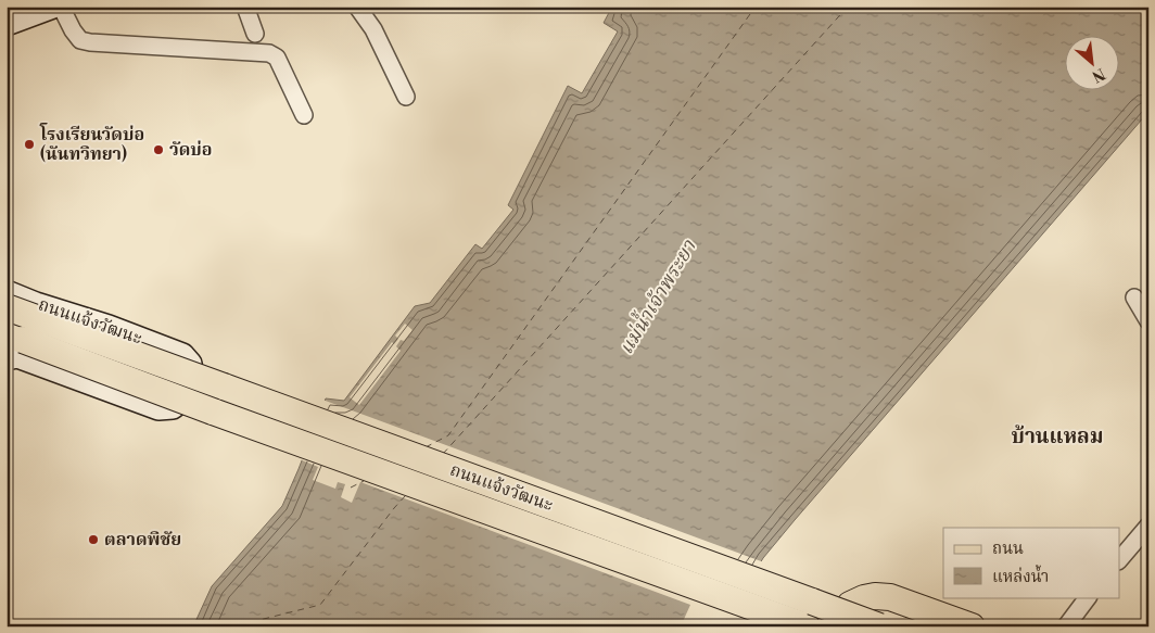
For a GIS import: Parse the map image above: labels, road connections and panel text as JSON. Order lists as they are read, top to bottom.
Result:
{
  "streets": {
    "main road": ["ถนนแจ้งวัฒนะ"]
  },
  "districts": ["บ้านแหลม"],
  "water": ["แม่น้ำเจ้าพระยา"],
  "places": ["โรงเรียนวัดบ่อ (นันทวิทยา)", "วัดบ่อ", "ตลาดพิชัย"],
  "legend": ["ถนน", "แหล่งน้ำ"],
  "north": "bottom right"
}
